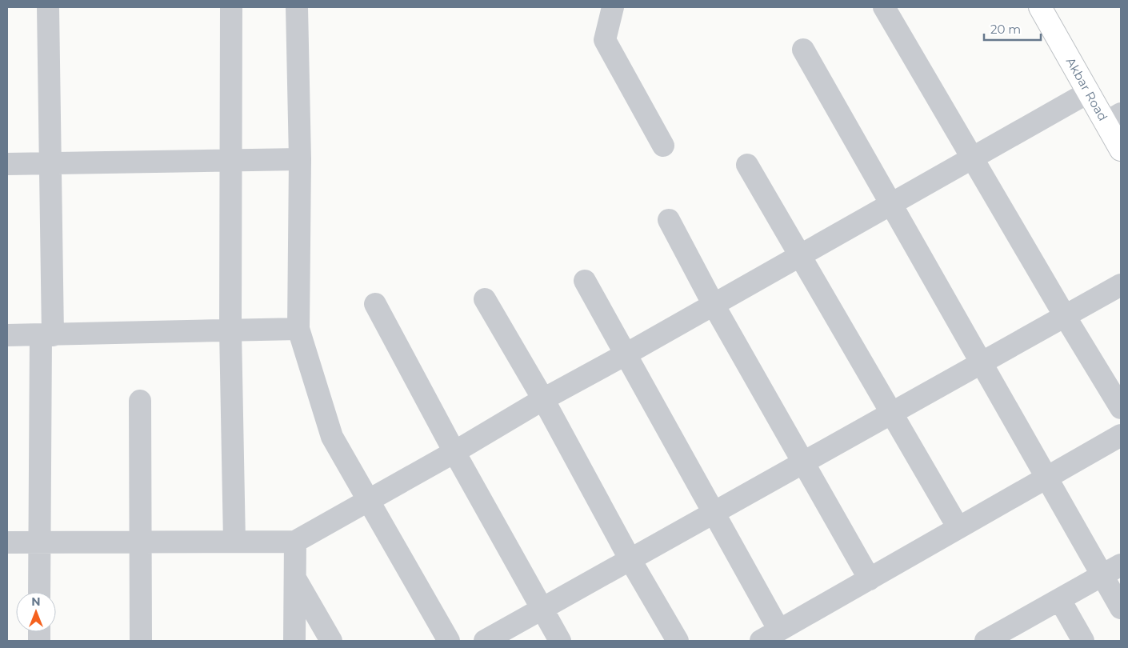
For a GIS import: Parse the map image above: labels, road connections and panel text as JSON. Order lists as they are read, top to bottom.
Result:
{
  "streets": {
    "main road": ["Akbar Road"]
  },
  "scale_bar": "20 m",
  "north": "top"
}
